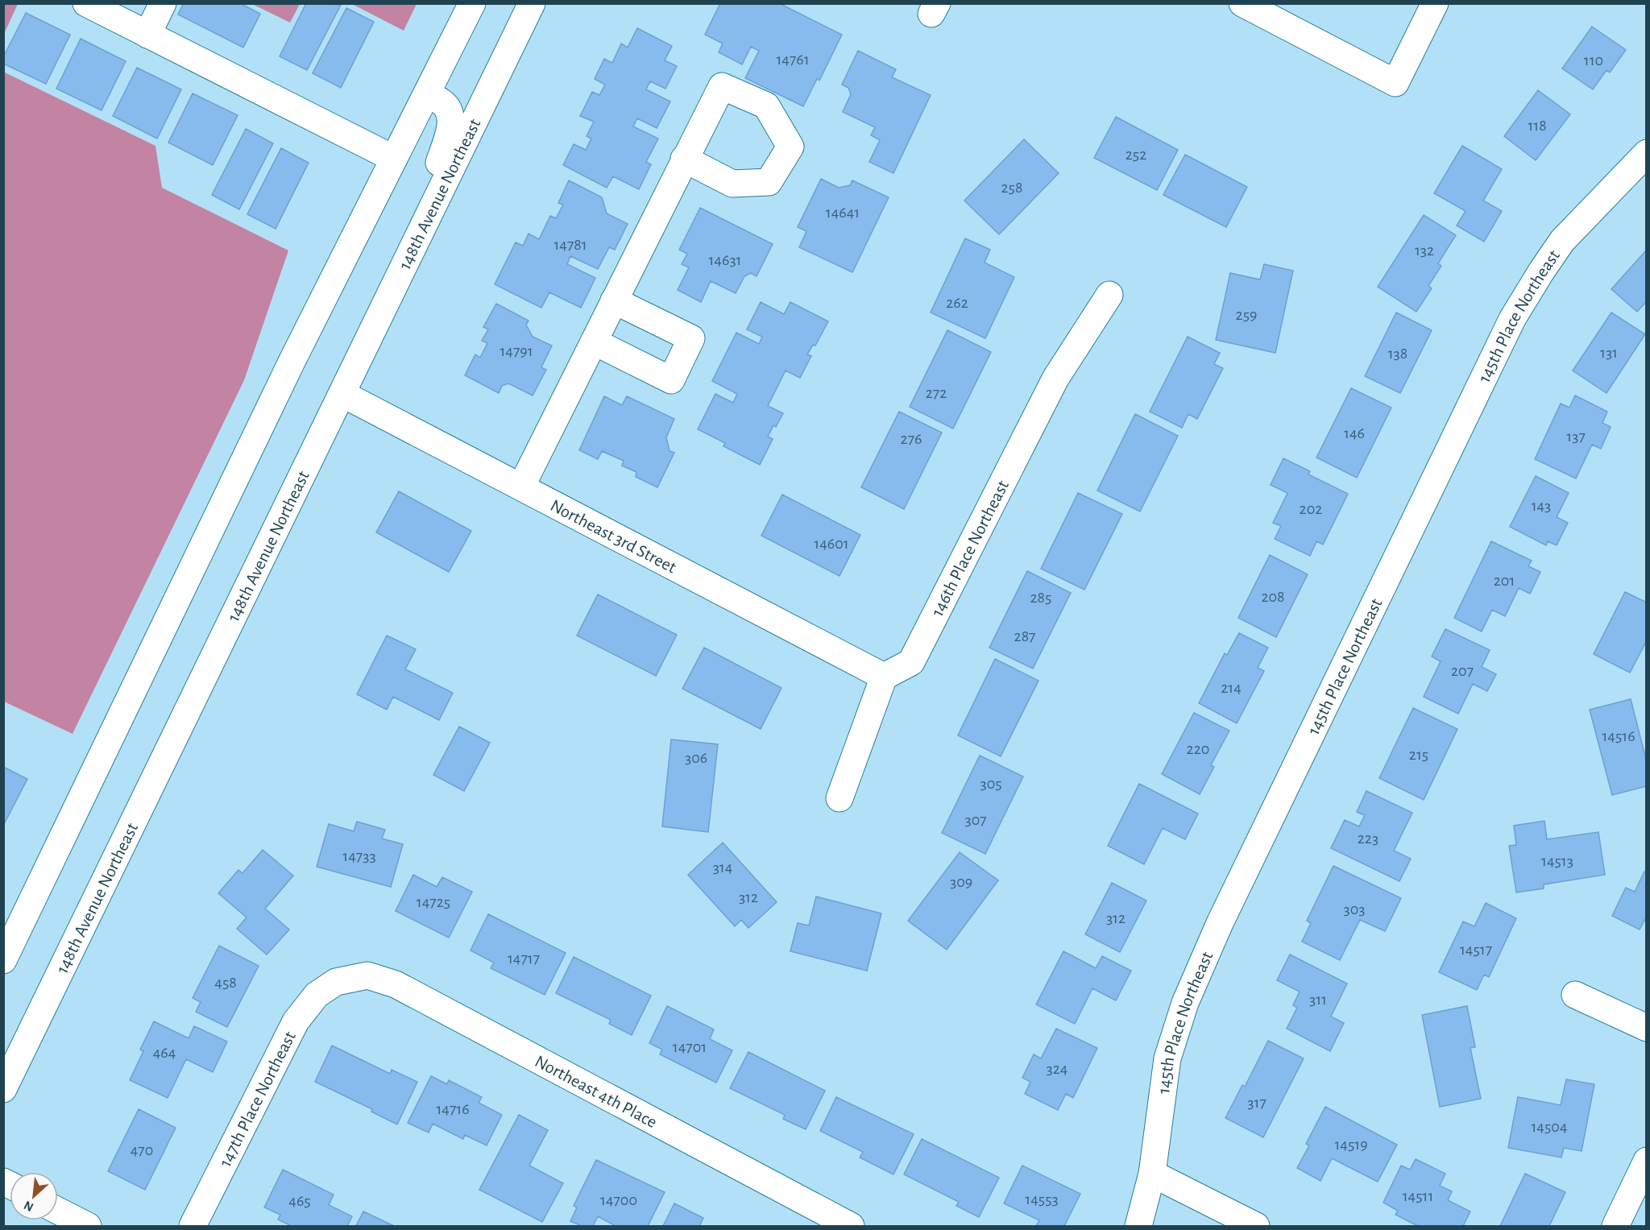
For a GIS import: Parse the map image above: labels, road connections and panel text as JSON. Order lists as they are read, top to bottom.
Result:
{
  "streets": {
    "street": [
      "148th Avenue Northeast",
      "145th Place Northeast",
      "Northeast 3rd Street",
      "146th Place Northeast",
      "Northeast 4th Place",
      "147th Place Northeast"
    ]
  },
  "crossings": [
    ["148th Avenue Northeast", "Northeast 3rd Street"],
    ["Northeast 3rd Street", "146th Place Northeast"],
    ["Northeast 4th Place", "147th Place Northeast"]
  ],
  "house_numbers": [
    "14761",
    "110",
    "118",
    "252",
    "258",
    "14641",
    "14781",
    "132",
    "14631",
    "262",
    "259",
    "14791",
    "131",
    "138",
    "272",
    "146",
    "137",
    "276",
    "143",
    "202",
    "14601",
    "201",
    "208",
    "285",
    "287",
    "207",
    "214",
    "14516",
    "220",
    "215",
    "306",
    "305",
    "307",
    "223",
    "14733",
    "14513",
    "314",
    "309",
    "312",
    "14725",
    "303",
    "312",
    "14517",
    "14717",
    "458",
    "311",
    "14701",
    "464",
    "324",
    "317",
    "14716",
    "14504",
    "14519",
    "470",
    "14511",
    "14553",
    "14700",
    "465"
  ],
  "north": "bottom left"
}
